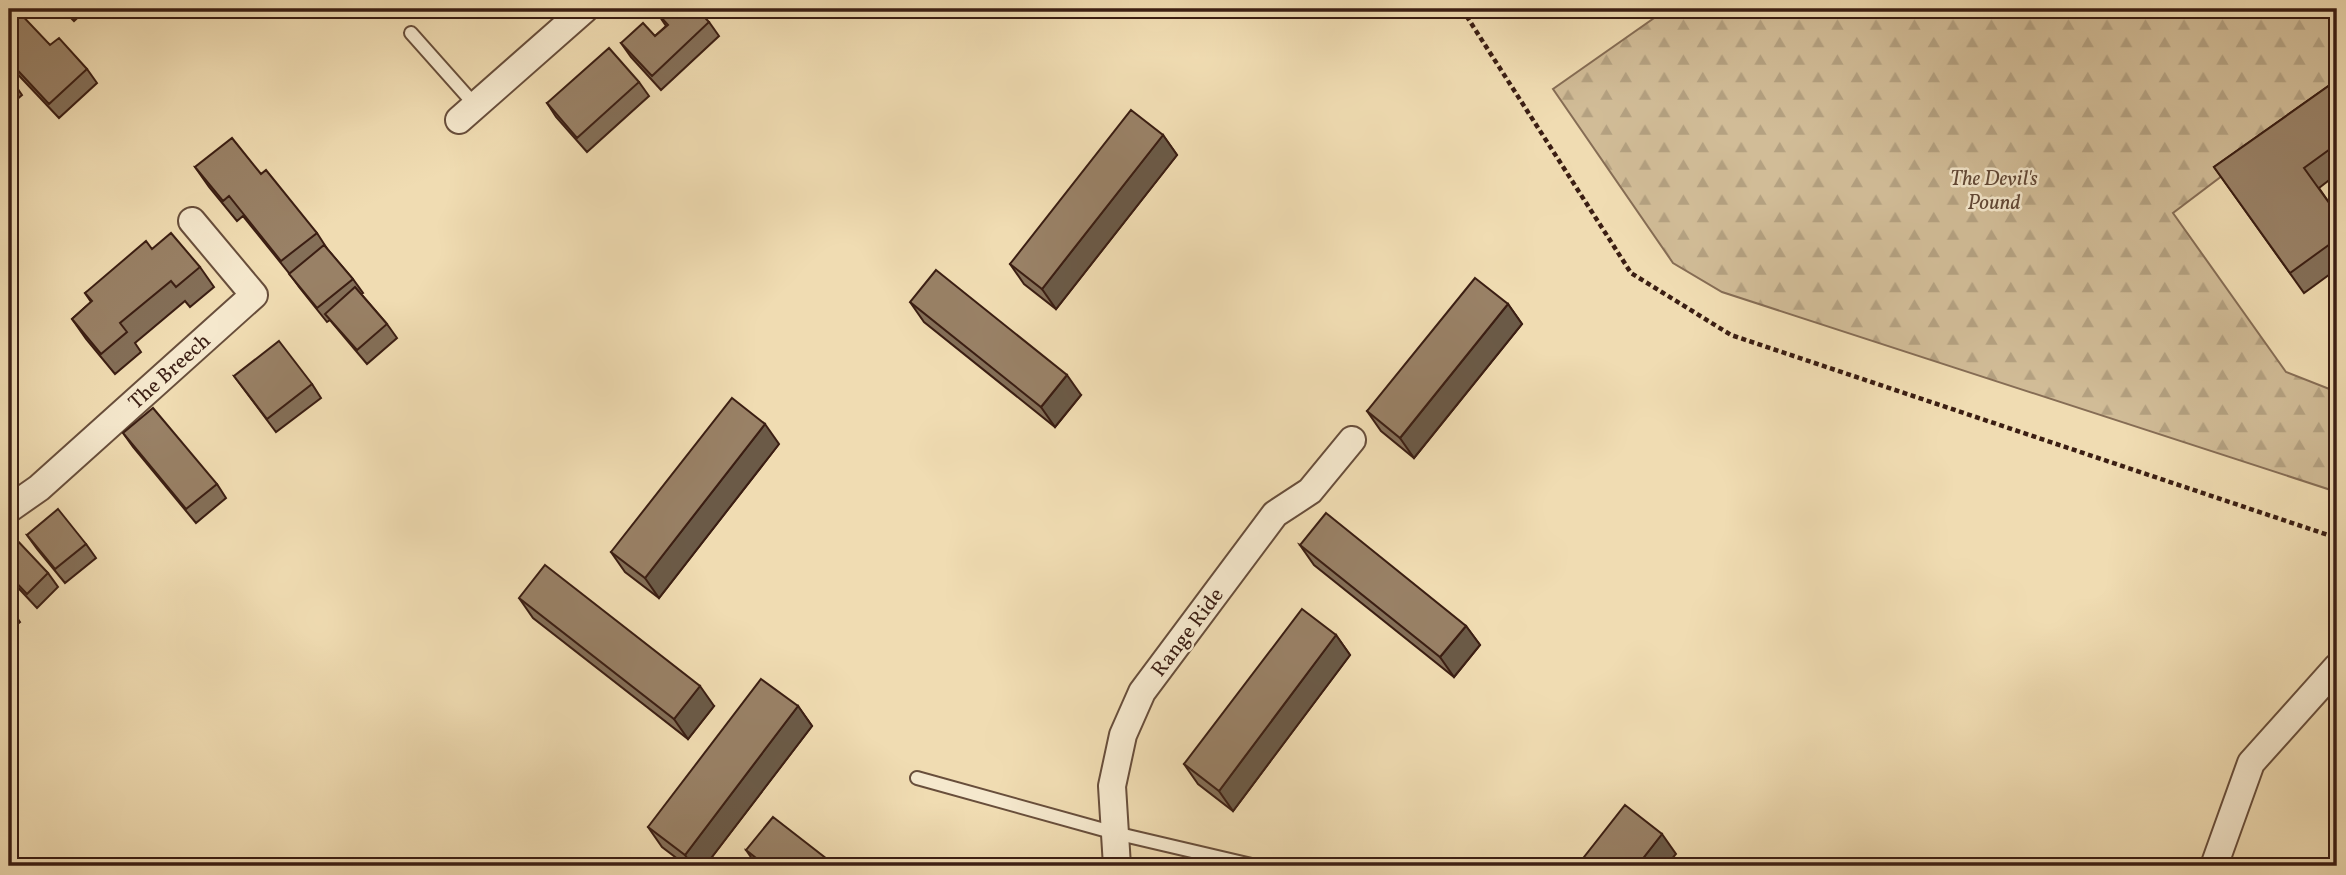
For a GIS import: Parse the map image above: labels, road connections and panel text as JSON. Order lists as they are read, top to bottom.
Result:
{
  "streets": {
    "street": ["The Breech", "Range Ride"]
  },
  "parks": ["The Devil's Pound"]
}
